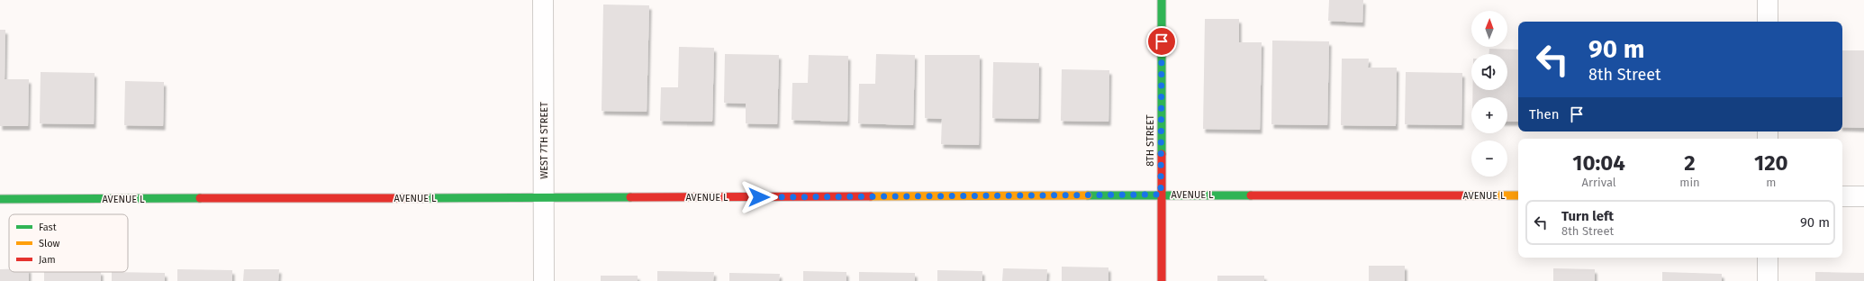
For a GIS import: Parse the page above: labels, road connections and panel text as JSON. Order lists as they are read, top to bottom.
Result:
{
  "streets": {
    "street": ["WEST 7TH STREET", "8TH STREET", "AVENUE L"]
  },
  "crossings": [
    ["WEST 7TH STREET", "AVENUE L"],
    ["8TH STREET", "AVENUE L"]
  ],
  "legend": ["Fast", "Slow", "Jam"],
  "north": "top",
  "page": {
    "map_buttons": ["+", "−"],
    "turn": ["90 m", "8th Street"],
    "then": "Then",
    "eta": [
      "10:04",
      "Arrival",
      "2",
      "min",
      "120",
      "m"
    ],
    "list": [
      {
        "name": "Turn left",
        "note": "8th Street",
        "value": "90 m"
      }
    ]
  }
}
